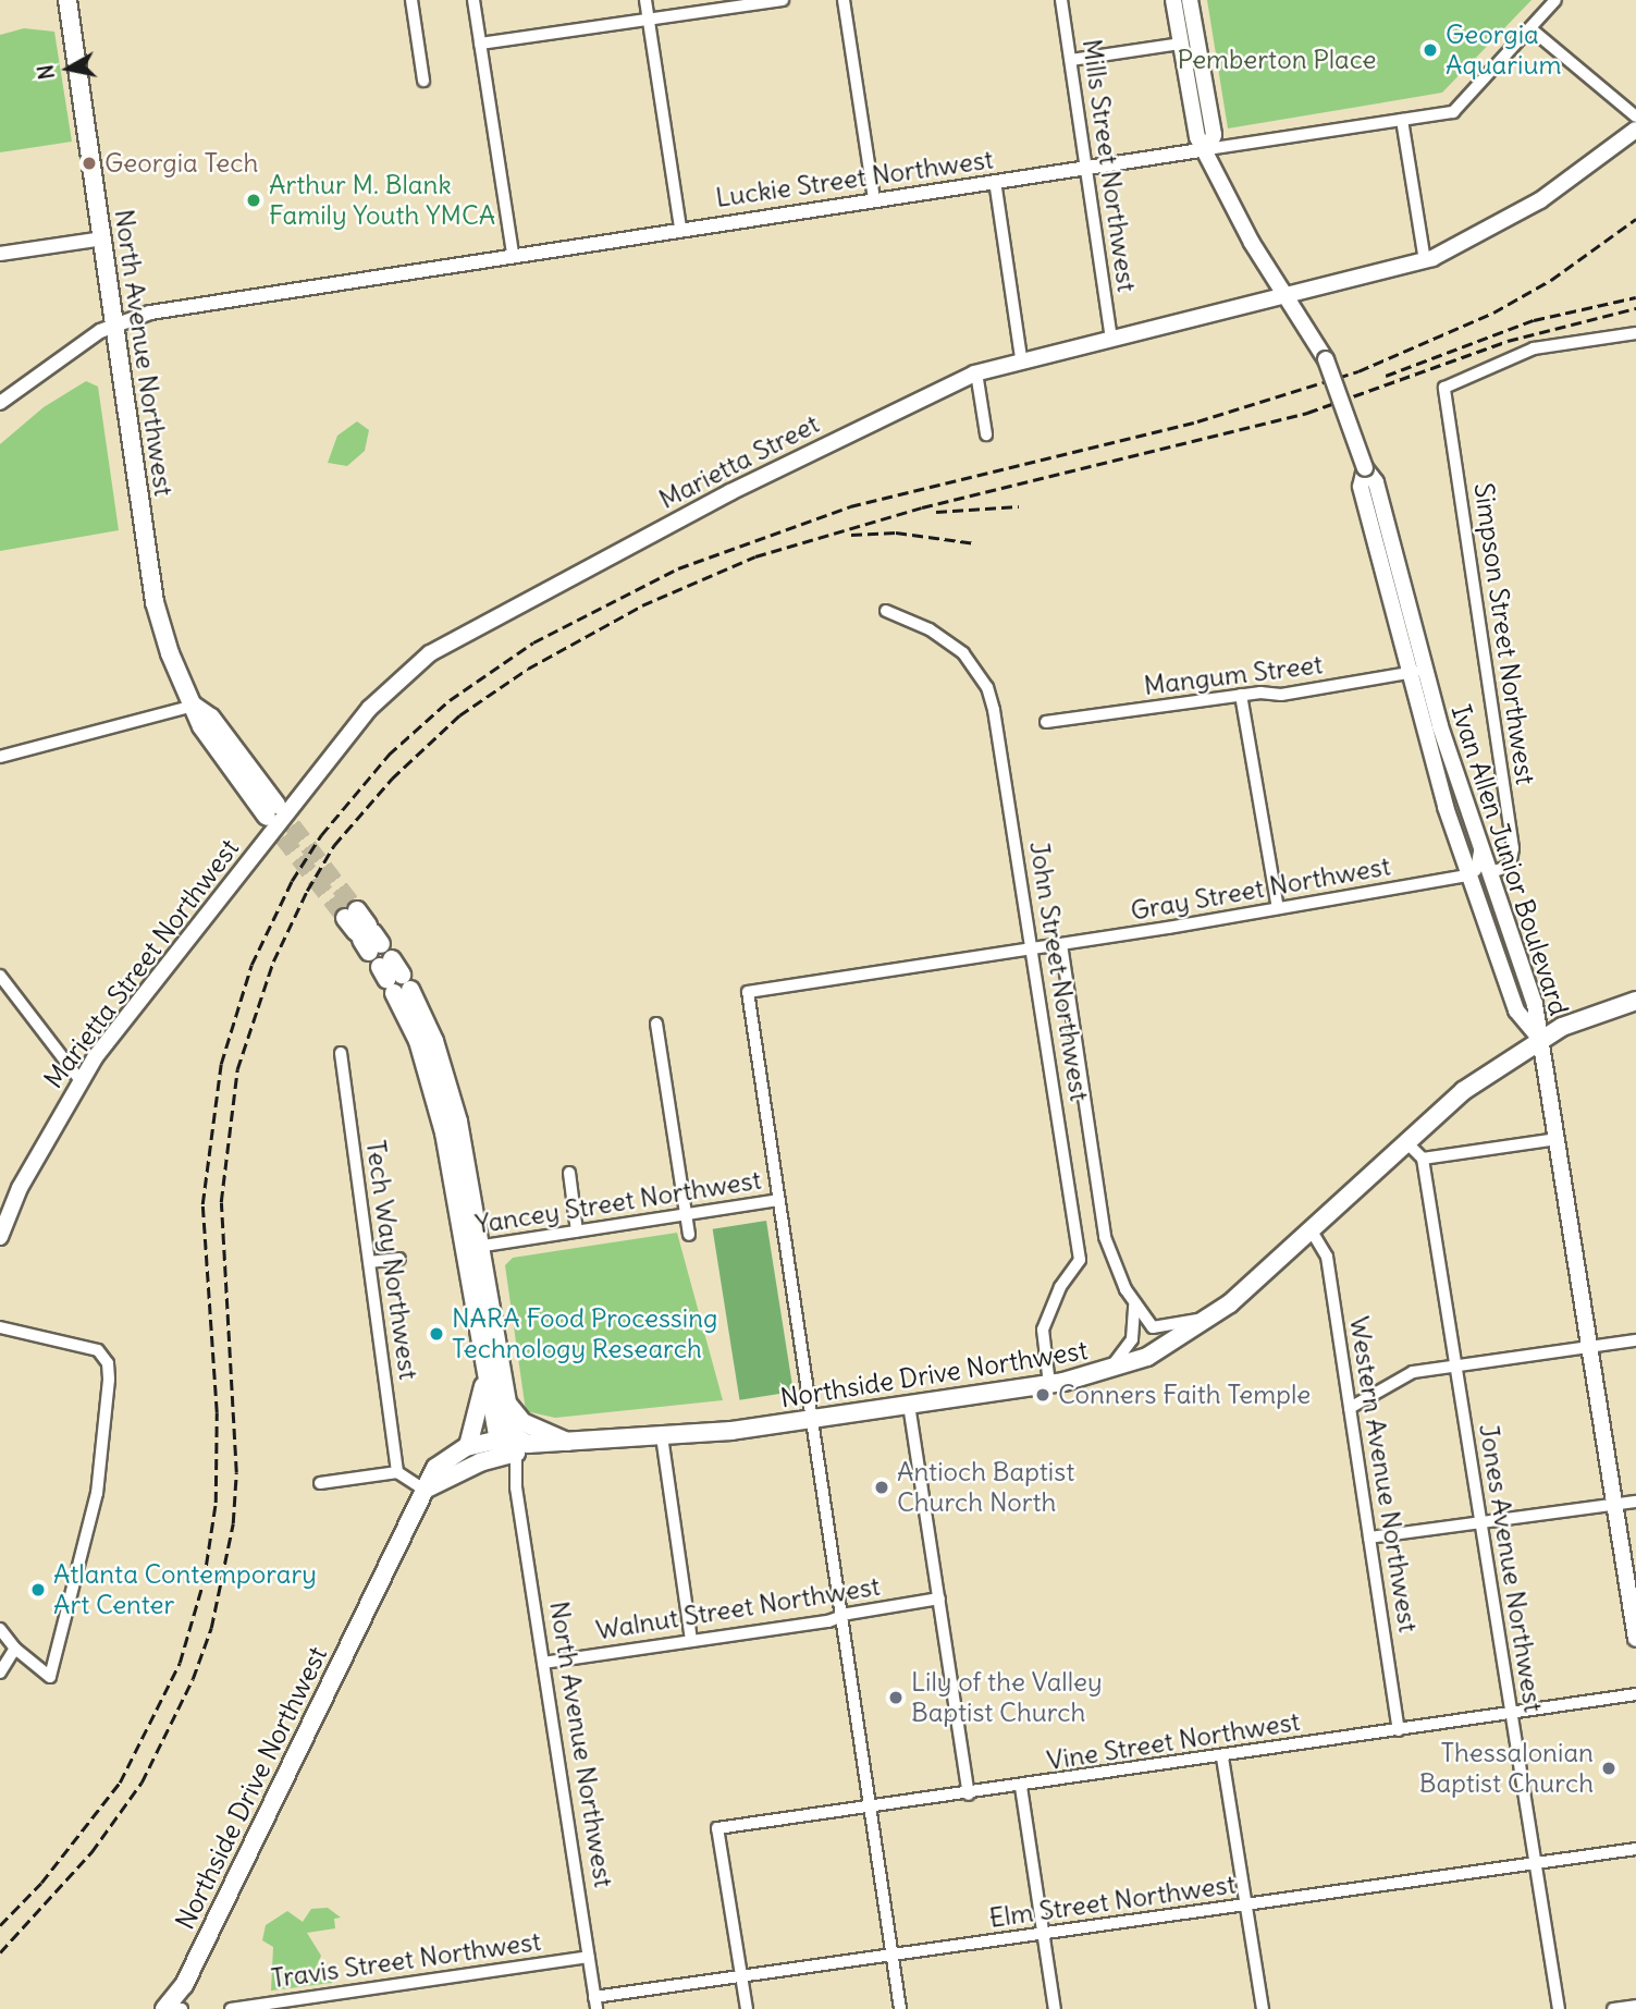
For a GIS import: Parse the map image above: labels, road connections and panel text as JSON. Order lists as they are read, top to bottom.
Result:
{
  "streets": {
    "main road": [
      "North Avenue Northwest",
      "Marietta Street",
      "Ivan Allen Junior Boulevard",
      "Marietta Street Northwest",
      "Northside Drive Northwest"
    ],
    "street": [
      "Mills Street Northwest",
      "Luckie Street Northwest",
      "Simpson Street Northwest",
      "Mangum Street",
      "Gray Street Northwest",
      "John Street Northwest",
      "Yancey Street Northwest",
      "Tech Way Northwest",
      "Western Avenue Northwest",
      "Jones Avenue Northwest",
      "Walnut Street Northwest",
      "Vine Street Northwest",
      "Elm Street Northwest",
      "Travis Street Northwest"
    ]
  },
  "crossings": [
    ["Mills Street Northwest", "Luckie Street Northwest"],
    ["Mills Street Northwest", "Marietta Street"],
    ["Luckie Street Northwest", "North Avenue Northwest"],
    ["Luckie Street Northwest", "Ivan Allen Junior Boulevard"],
    ["North Avenue Northwest", "Marietta Street"],
    ["North Avenue Northwest", "Marietta Street Northwest"],
    ["North Avenue Northwest", "Yancey Street Northwest"],
    ["North Avenue Northwest", "Northside Drive Northwest"],
    ["North Avenue Northwest", "Walnut Street Northwest"],
    ["North Avenue Northwest", "Elm Street Northwest"],
    ["North Avenue Northwest", "Travis Street Northwest"],
    ["Marietta Street", "Ivan Allen Junior Boulevard"],
    ["Marietta Street", "Marietta Street Northwest"],
    ["Simpson Street Northwest", "Ivan Allen Junior Boulevard"],
    ["Mangum Street", "Ivan Allen Junior Boulevard"],
    ["Ivan Allen Junior Boulevard", "Gray Street Northwest"],
    ["Ivan Allen Junior Boulevard", "Northside Drive Northwest"],
    ["Gray Street Northwest", "John Street Northwest"],
    ["Gray Street Northwest", "Yancey Street Northwest"],
    ["John Street Northwest", "Northside Drive Northwest"],
    ["Northside Drive Northwest", "Western Avenue Northwest"],
    ["Western Avenue Northwest", "Vine Street Northwest"],
    ["Jones Avenue Northwest", "Vine Street Northwest"],
    ["Jones Avenue Northwest", "Elm Street Northwest"],
    ["Vine Street Northwest", "Elm Street Northwest"]
  ],
  "parks": ["Pemberton Place"],
  "places": [
    "Georgia Aquarium",
    "Georgia Tech",
    "Arthur M. Blank Family Youth YMCA",
    "NARA Food Processing Technology Research",
    "Conners Faith Temple",
    "Antioch Baptist Church North",
    "Atlanta Contemporary Art Center",
    "Lily of the Valley Baptist Church",
    "Thessalonian Baptist Church"
  ],
  "north": "left"
}
